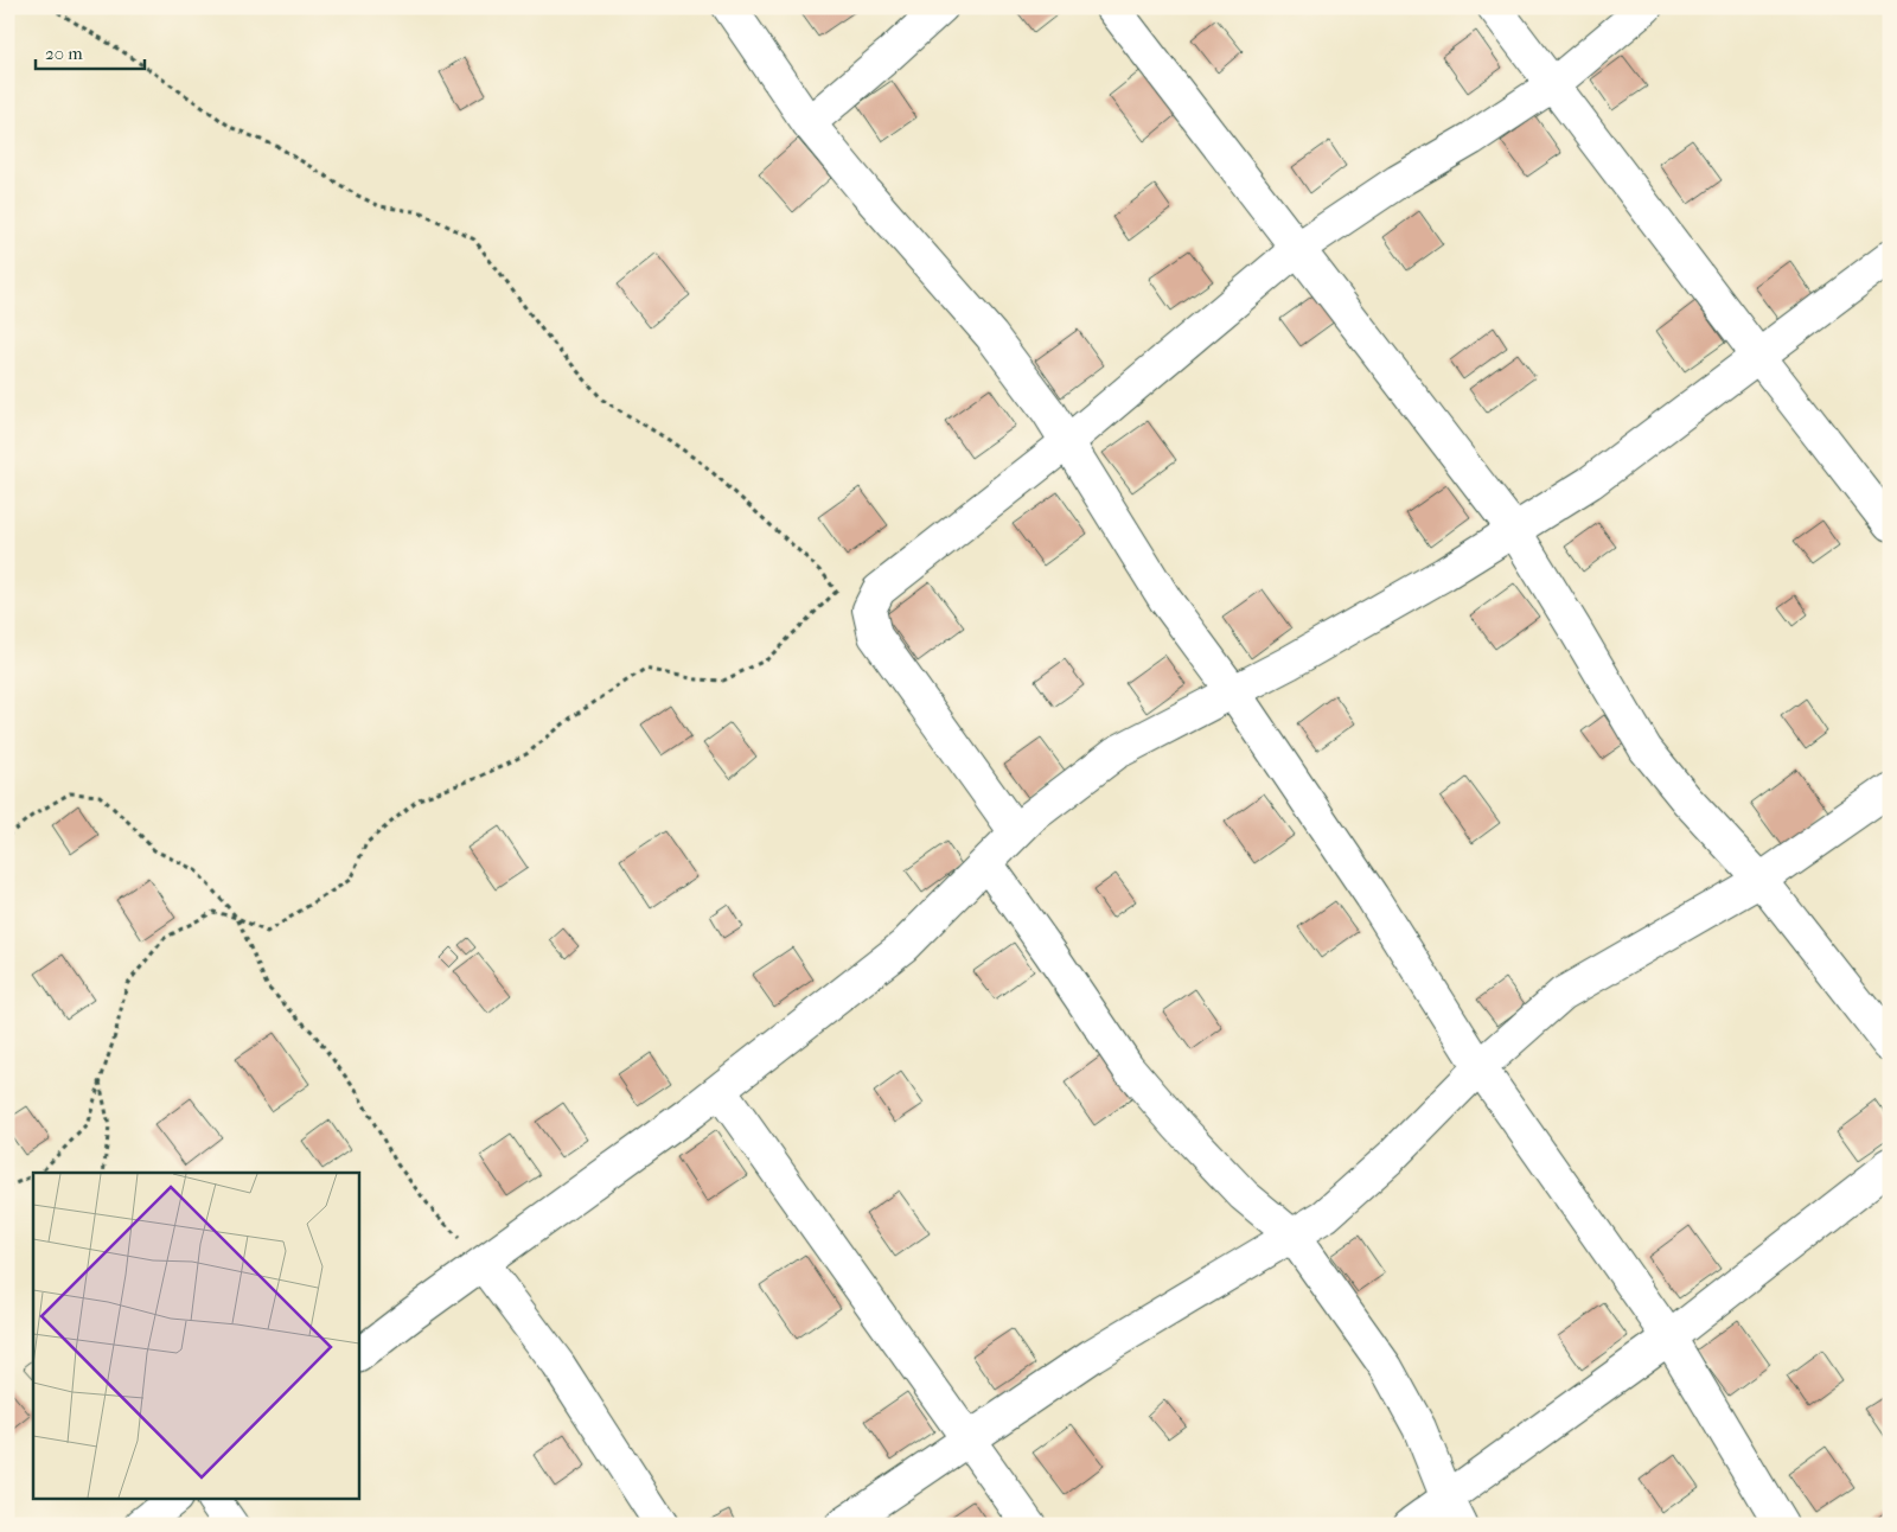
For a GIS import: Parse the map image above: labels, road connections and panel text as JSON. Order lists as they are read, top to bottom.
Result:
{
  "scale_bar": "20 m"
}
